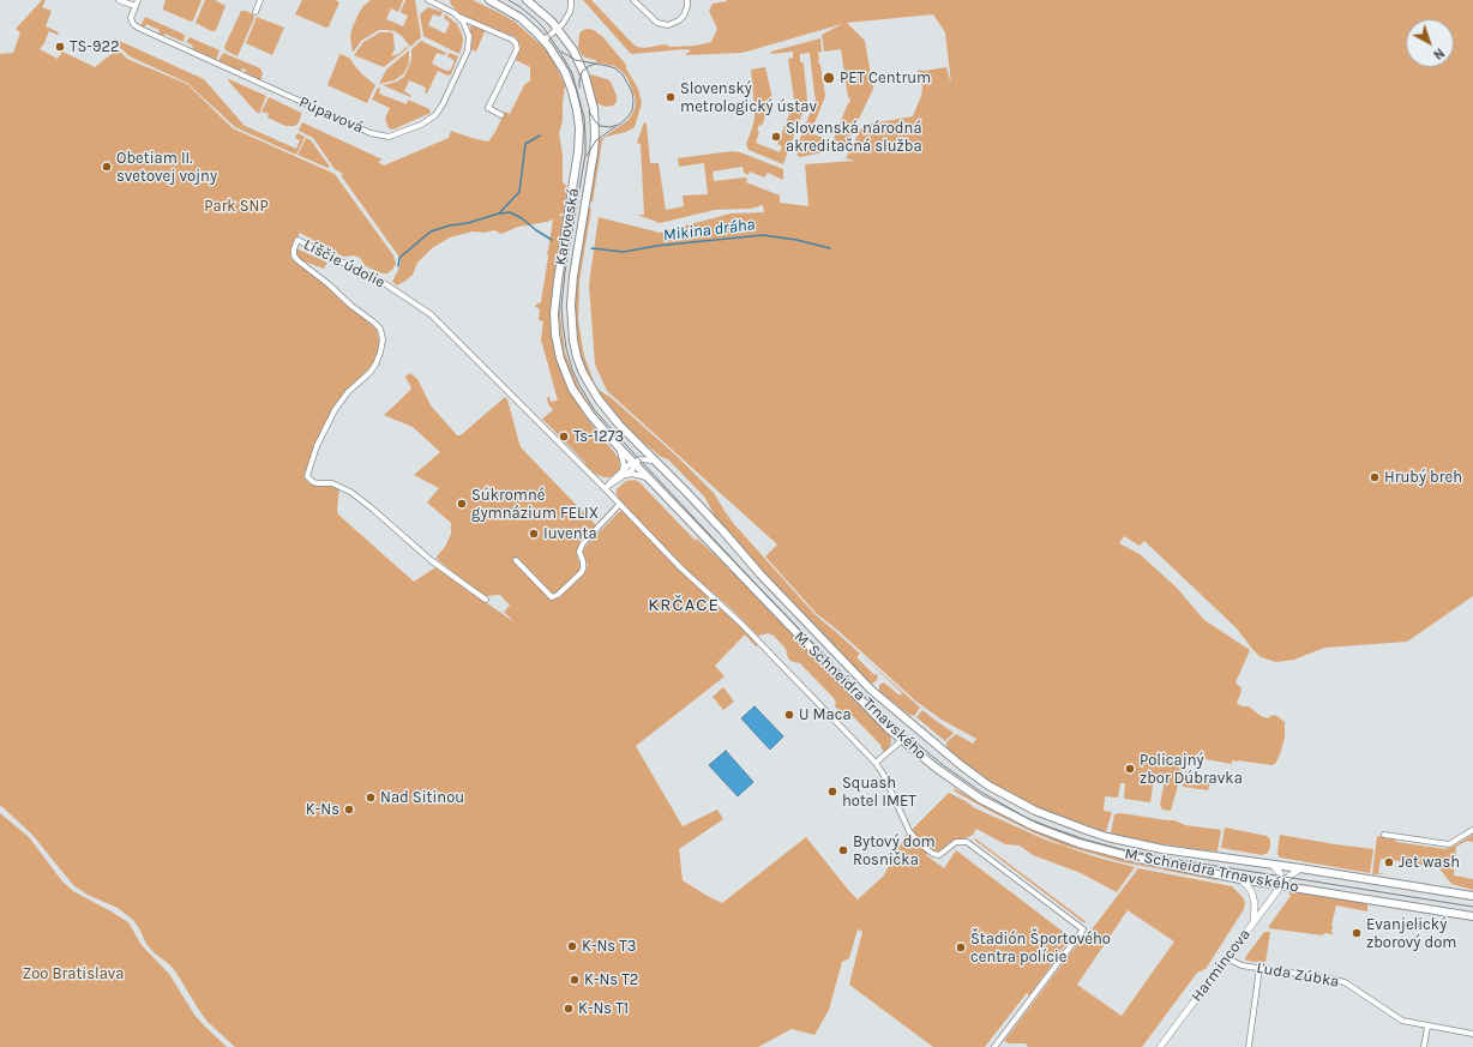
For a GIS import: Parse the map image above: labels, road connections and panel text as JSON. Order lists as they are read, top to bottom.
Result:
{
  "streets": {
    "main road": ["Karloveská", "M. Schneidra Trnavského"],
    "street": [
      "Púpavová",
      "Líščie údolie",
      "Harmincova",
      "Ľuda Zúbka"
    ]
  },
  "crossings": [
    ["Karloveská", "M. Schneidra Trnavského"],
    ["M. Schneidra Trnavského", "Harmincova"],
    ["Harmincova", "Ľuda Zúbka"]
  ],
  "districts": ["KRČACE"],
  "water": ["Mikina dráha"],
  "parks": ["Park SNP", "Zoo Bratislava"],
  "places": [
    "TS-922",
    "PET Centrum",
    "Slovenský metrologický ústav",
    "Slovenská národná akreditačná služba",
    "Obetiam II. svetovej vojny",
    "Ts-1273",
    "Hrubý breh",
    "Súkromné gymnázium FELIX",
    "Iuventa",
    "U Maca",
    "Policajný zbor Dúbravka",
    "Squash hotel IMET",
    "Nad Sitinou",
    "K-Ns",
    "Bytový dom Rosnička",
    "Jet wash",
    "Evanjelický zborový dom",
    "K-Ns T3",
    "Štadión Športového centra polície",
    "K-Ns T2",
    "K-Ns T1"
  ],
  "north": "bottom right"
}
